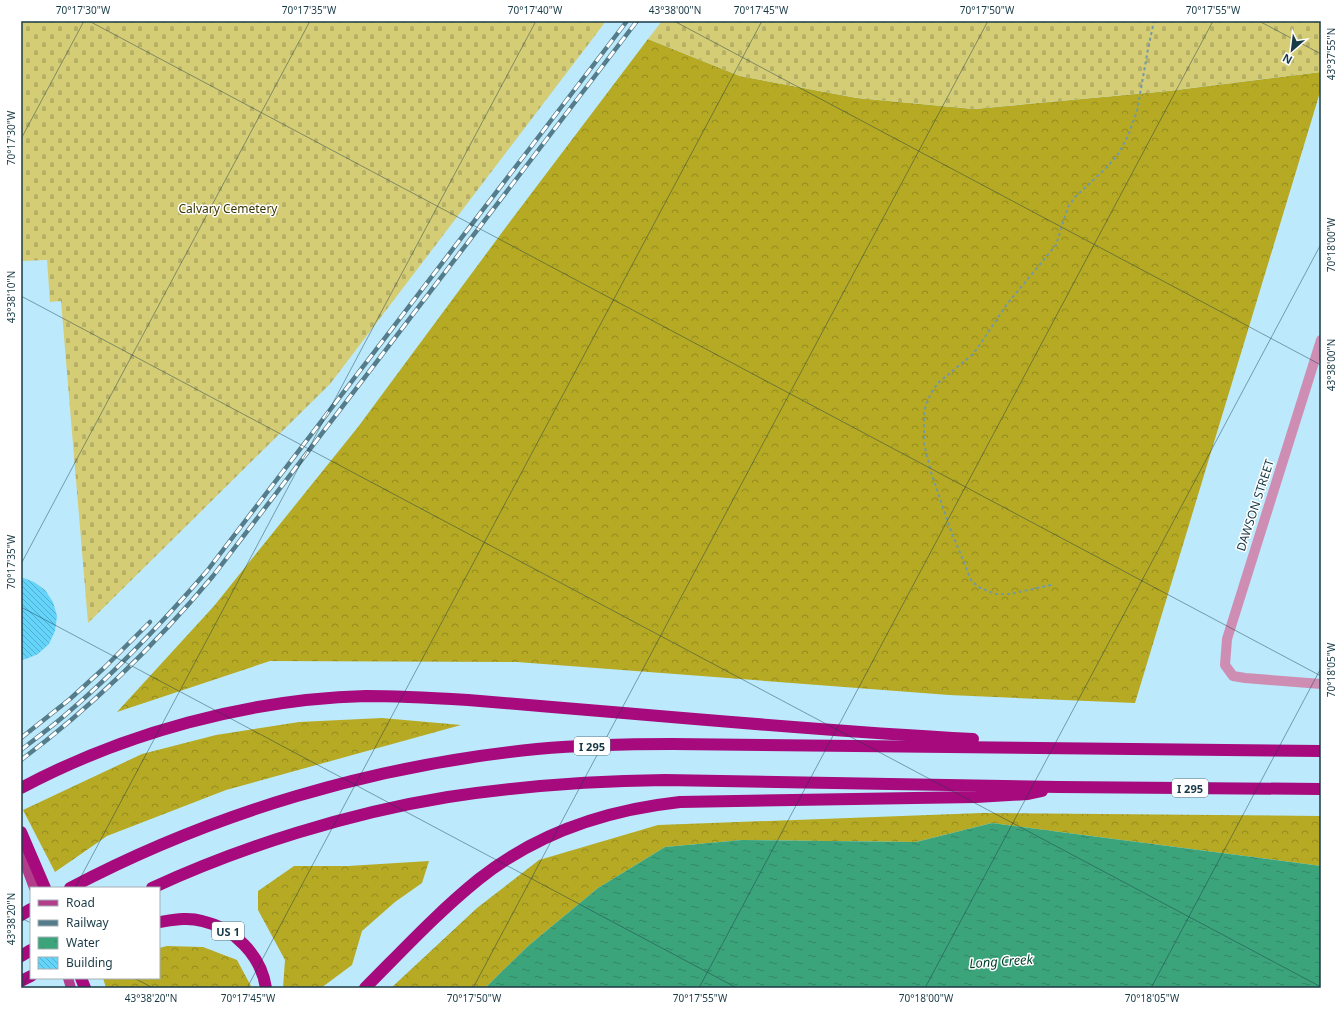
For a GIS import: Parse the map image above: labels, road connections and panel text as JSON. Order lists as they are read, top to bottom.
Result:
{
  "streets": {
    "highway": ["I 295", "US 1"],
    "street": ["DAWSON STREET"]
  },
  "water": ["Long Creek"],
  "parks": ["Calvary Cemetery"],
  "legend": [
    "Road",
    "Railway",
    "Water",
    "Building"
  ],
  "north": "bottom left",
  "coordinates": [
    "70°17'30\"W",
    "70°17'35\"W",
    "70°17'40\"W",
    "43°38'00\"N",
    "70°17'45\"W",
    "70°17'50\"W",
    "70°17'55\"W",
    "43°37'55\"N",
    "70°18'00\"W",
    "43°38'10\"N",
    "70°18'05\"W",
    "43°38'20\"N"
  ]
}
